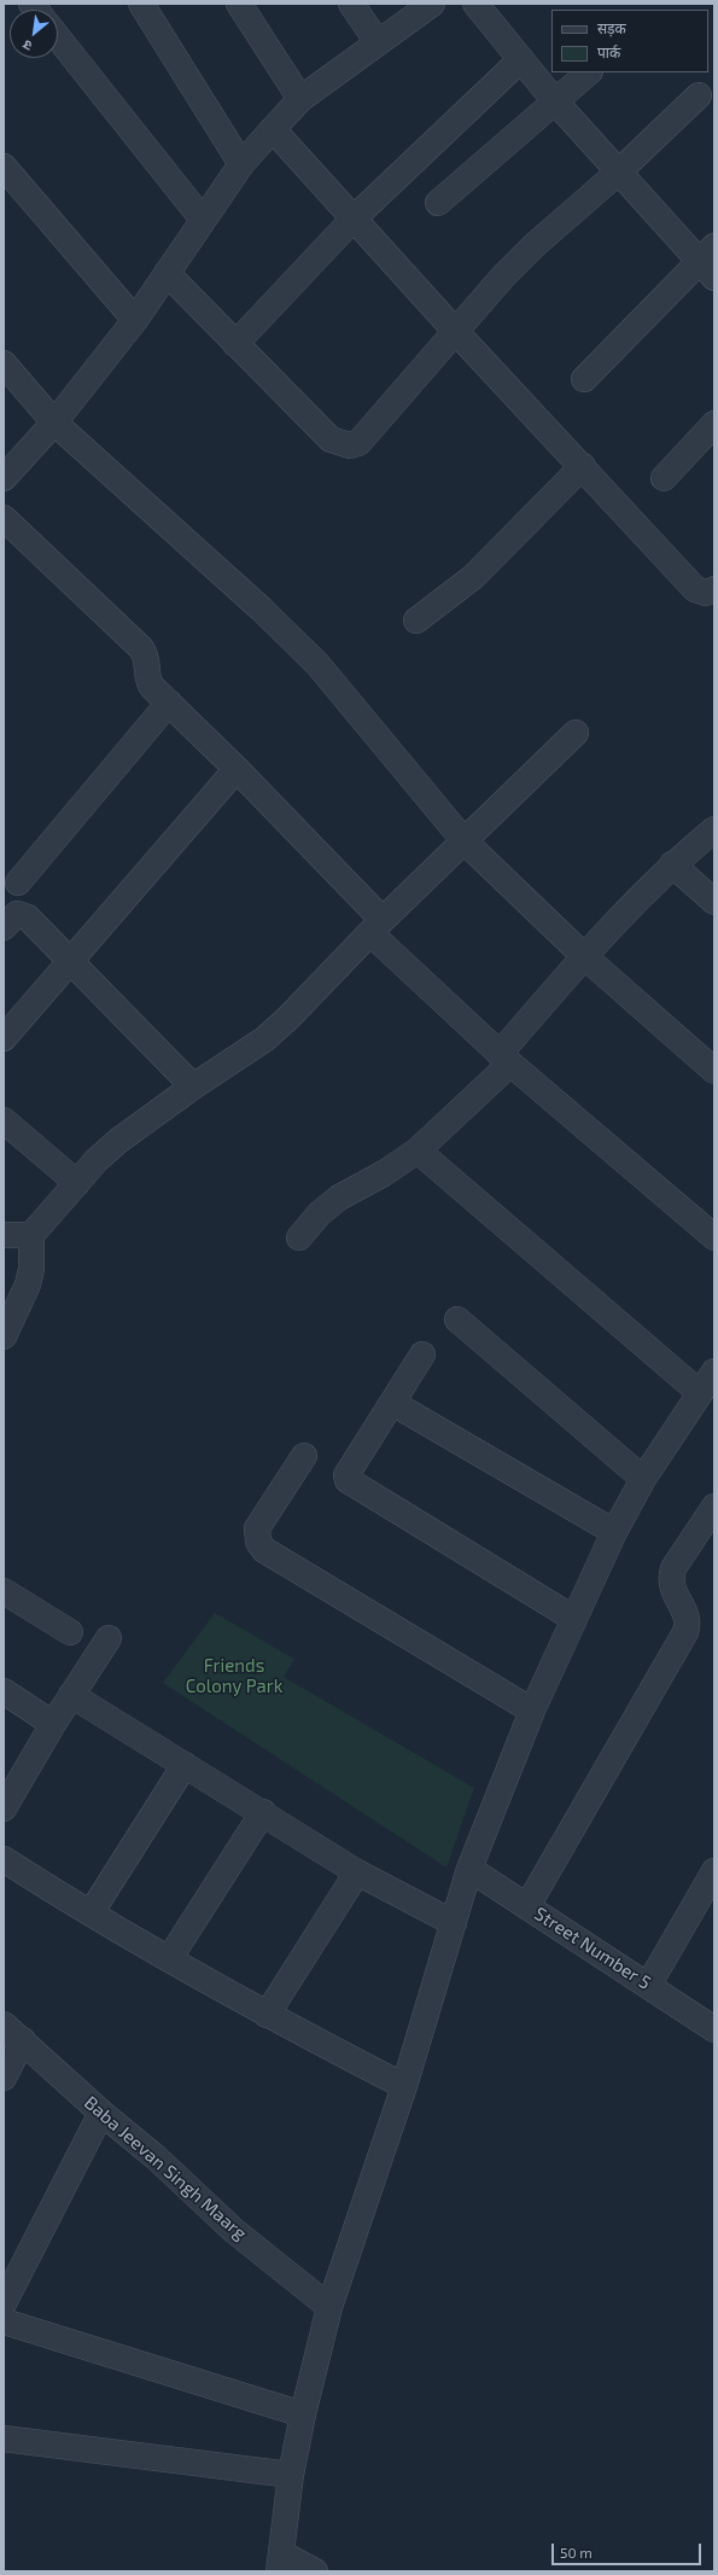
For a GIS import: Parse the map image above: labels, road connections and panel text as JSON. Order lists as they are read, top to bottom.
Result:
{
  "streets": {
    "street": ["Street Number 5", "Baba Jeevan Singh Maarg"]
  },
  "parks": ["Friends Colony Park"],
  "legend": ["सड़क", "पार्क"],
  "scale_bar": "50 m",
  "north": "bottom left"
}
